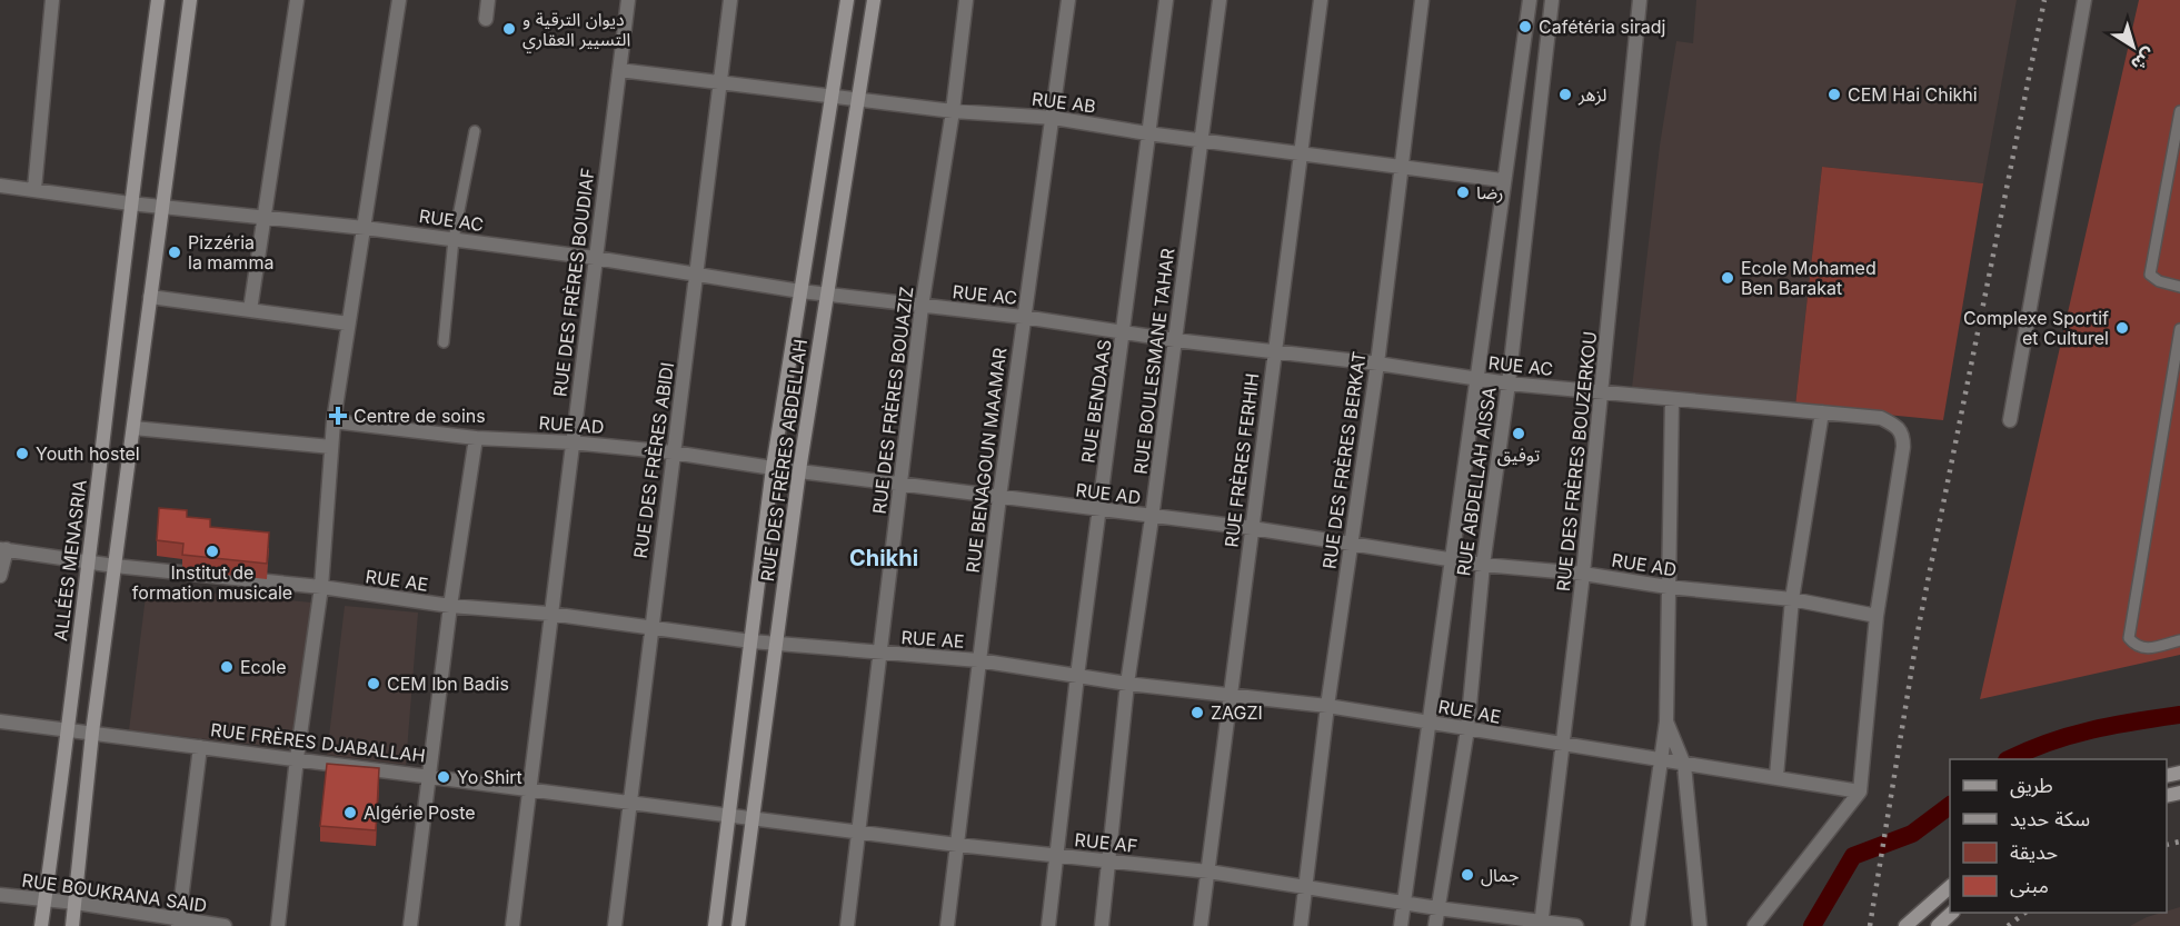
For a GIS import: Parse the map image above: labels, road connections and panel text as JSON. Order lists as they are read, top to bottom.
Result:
{
  "streets": {
    "street": [
      "RUE AB",
      "RUE AC",
      "RUE DES FRÈRES BOUDIAF",
      "RUE BOULESMANE TAHAR",
      "RUE DES FRÈRES BOUAZIZ",
      "RUE BENDAAS",
      "RUE AD",
      "RUE DES FRÈRES ABIDI",
      "RUE DES FRÈRES ABDELLAH",
      "RUE BENAGOUN MAAMAR",
      "RUE FRÈRES FERHIH",
      "RUE DES FRÈRES BERKAT",
      "RUE DES FRÈRES BOUZERKOU",
      "RUE ABDELLAH AISSA",
      "ALLÉES MENASRIA",
      "RUE AE",
      "RUE FRÈRES DJABALLAH",
      "RUE AF",
      "RUE BOUKRANA SAID"
    ]
  },
  "crossings": [
    ["RUE AB", "RUE DES FRÈRES BOUDIAF"],
    ["RUE AB", "RUE BOULESMANE TAHAR"],
    ["RUE AB", "RUE DES FRÈRES BOUAZIZ"],
    ["RUE AB", "RUE BENDAAS"],
    ["RUE AB", "RUE DES FRÈRES ABIDI"],
    ["RUE AB", "RUE DES FRÈRES ABDELLAH"],
    ["RUE AB", "RUE BENAGOUN MAAMAR"],
    ["RUE AB", "RUE FRÈRES FERHIH"],
    ["RUE AB", "RUE DES FRÈRES BERKAT"],
    ["RUE AC", "RUE DES FRÈRES BOUDIAF"],
    ["RUE AC", "RUE BOULESMANE TAHAR"],
    ["RUE AC", "RUE DES FRÈRES BOUAZIZ"],
    ["RUE AC", "RUE BENDAAS"],
    ["RUE AC", "RUE AD"],
    ["RUE AC", "RUE DES FRÈRES ABIDI"],
    ["RUE AC", "RUE DES FRÈRES ABDELLAH"],
    ["RUE AC", "RUE BENAGOUN MAAMAR"],
    ["RUE AC", "RUE FRÈRES FERHIH"],
    ["RUE AC", "RUE DES FRÈRES BERKAT"],
    ["RUE AC", "RUE DES FRÈRES BOUZERKOU"],
    ["RUE AC", "RUE ABDELLAH AISSA"],
    ["RUE AC", "ALLÉES MENASRIA"],
    ["RUE DES FRÈRES BOUDIAF", "RUE AD"],
    ["RUE DES FRÈRES BOUDIAF", "RUE AE"],
    ["RUE DES FRÈRES BOUDIAF", "RUE FRÈRES DJABALLAH"],
    ["RUE BOULESMANE TAHAR", "RUE AD"],
    ["RUE BOULESMANE TAHAR", "RUE AE"],
    ["RUE BOULESMANE TAHAR", "RUE AF"],
    ["RUE DES FRÈRES BOUAZIZ", "RUE AD"],
    ["RUE DES FRÈRES BOUAZIZ", "RUE AE"],
    ["RUE DES FRÈRES BOUAZIZ", "RUE AF"],
    ["RUE BENDAAS", "RUE AD"],
    ["RUE BENDAAS", "RUE AE"],
    ["RUE BENDAAS", "RUE AF"],
    ["RUE AD", "RUE DES FRÈRES ABIDI"],
    ["RUE AD", "RUE DES FRÈRES ABDELLAH"],
    ["RUE AD", "RUE BENAGOUN MAAMAR"],
    ["RUE AD", "RUE FRÈRES FERHIH"],
    ["RUE AD", "RUE DES FRÈRES BERKAT"],
    ["RUE AD", "RUE DES FRÈRES BOUZERKOU"],
    ["RUE AD", "RUE ABDELLAH AISSA"],
    ["RUE DES FRÈRES ABIDI", "RUE AE"],
    ["RUE DES FRÈRES ABIDI", "RUE FRÈRES DJABALLAH"],
    ["RUE DES FRÈRES ABIDI", "RUE AF"],
    ["RUE DES FRÈRES ABDELLAH", "RUE AE"],
    ["RUE DES FRÈRES ABDELLAH", "RUE AF"],
    ["RUE BENAGOUN MAAMAR", "RUE AE"],
    ["RUE BENAGOUN MAAMAR", "RUE AF"],
    ["RUE FRÈRES FERHIH", "RUE AE"],
    ["RUE FRÈRES FERHIH", "RUE AF"],
    ["RUE DES FRÈRES BERKAT", "RUE AE"],
    ["RUE DES FRÈRES BERKAT", "RUE AF"],
    ["RUE DES FRÈRES BOUZERKOU", "RUE AE"],
    ["RUE DES FRÈRES BOUZERKOU", "RUE AF"],
    ["RUE ABDELLAH AISSA", "RUE AE"],
    ["RUE ABDELLAH AISSA", "RUE AF"],
    ["ALLÉES MENASRIA", "RUE AE"],
    ["ALLÉES MENASRIA", "RUE FRÈRES DJABALLAH"],
    ["ALLÉES MENASRIA", "RUE BOUKRANA SAID"],
    ["RUE FRÈRES DJABALLAH", "RUE AF"]
  ],
  "districts": ["Chikhi"],
  "places": {
    "other": [
      "Cafétéria siradj",
      "ديوان الترقية و التسيير العقاري",
      "لزهر",
      "CEM Hai Chikhi",
      "رضا",
      "Pizzéria la mamma",
      "Ecole Mohamed Ben Barakat",
      "Complexe Sportif et Culturel",
      "توفيق",
      "Youth hostel",
      "Institut de formation musicale",
      "Ecole",
      "CEM Ibn Badis",
      "ZAGZI",
      "Yo Shirt",
      "Algérie Poste",
      "جمال"
    ],
    "health": ["Centre de soins"]
  },
  "legend": [
    "طريق",
    "سكة حديد",
    "حديقة",
    "مبنى"
  ],
  "north": "bottom right"
}
